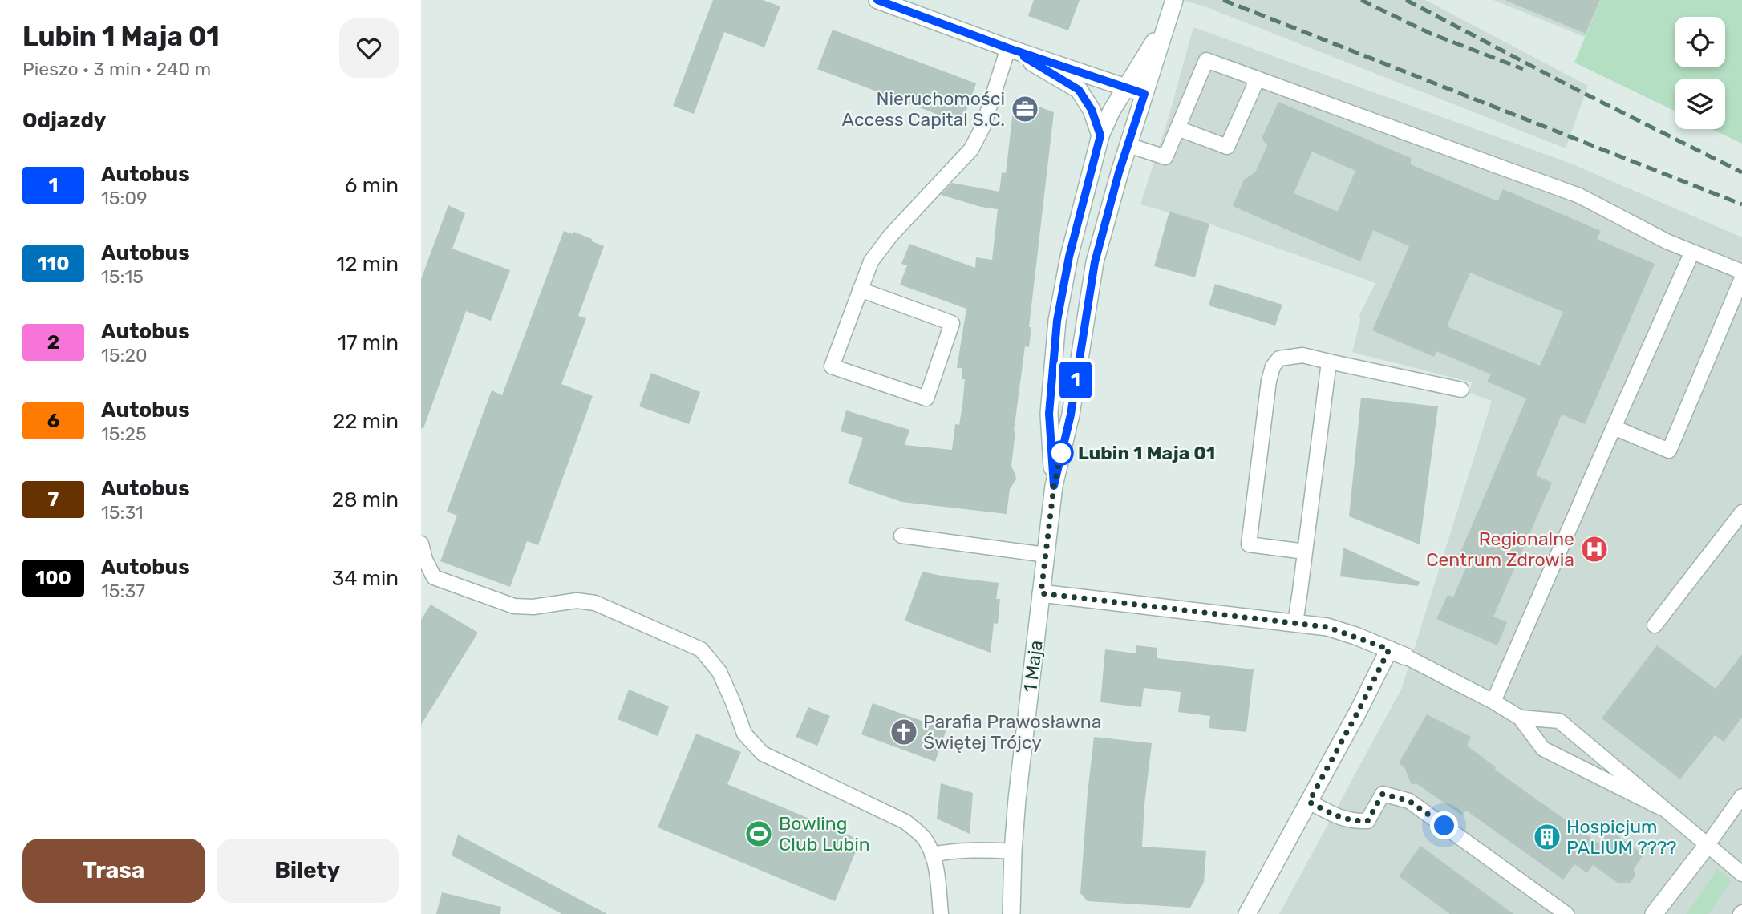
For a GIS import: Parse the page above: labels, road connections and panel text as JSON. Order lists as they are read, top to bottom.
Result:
{
  "streets": {
    "street": ["1 Maja"]
  },
  "places": {
    "office": ["Nieruchomości Access Capital S.C."],
    "other": ["Lubin 1 Maja 01"],
    "hospital": ["Regionalne Centrum Zdrowia"],
    "church": ["Parafia Prawosławna Świętej Trójcy"],
    "sports": ["Bowling Club Lubin"],
    "building": ["Hospicjum PALIUM ????"]
  },
  "lines": ["bus line 1"],
  "page": {
    "heading": [
      ["Lubin 1 Maja 01", "Pieszo · 3 min · 240 m"],
      "Odjazdy"
    ],
    "on_map": "1",
    "list": [
      {
        "mark": "1",
        "name": "Autobus",
        "note": "15:09",
        "value": "6 min"
      },
      {
        "mark": "110",
        "name": "Autobus",
        "note": "15:15",
        "value": "12 min"
      },
      {
        "mark": "2",
        "name": "Autobus",
        "note": "15:20",
        "value": "17 min"
      },
      {
        "mark": "6",
        "name": "Autobus",
        "note": "15:25",
        "value": "22 min"
      },
      {
        "mark": "7",
        "name": "Autobus",
        "note": "15:31",
        "value": "28 min"
      },
      {
        "mark": "100",
        "name": "Autobus",
        "note": "15:37",
        "value": "34 min"
      }
    ],
    "buttons": ["Trasa", "Bilety"]
  }
}
